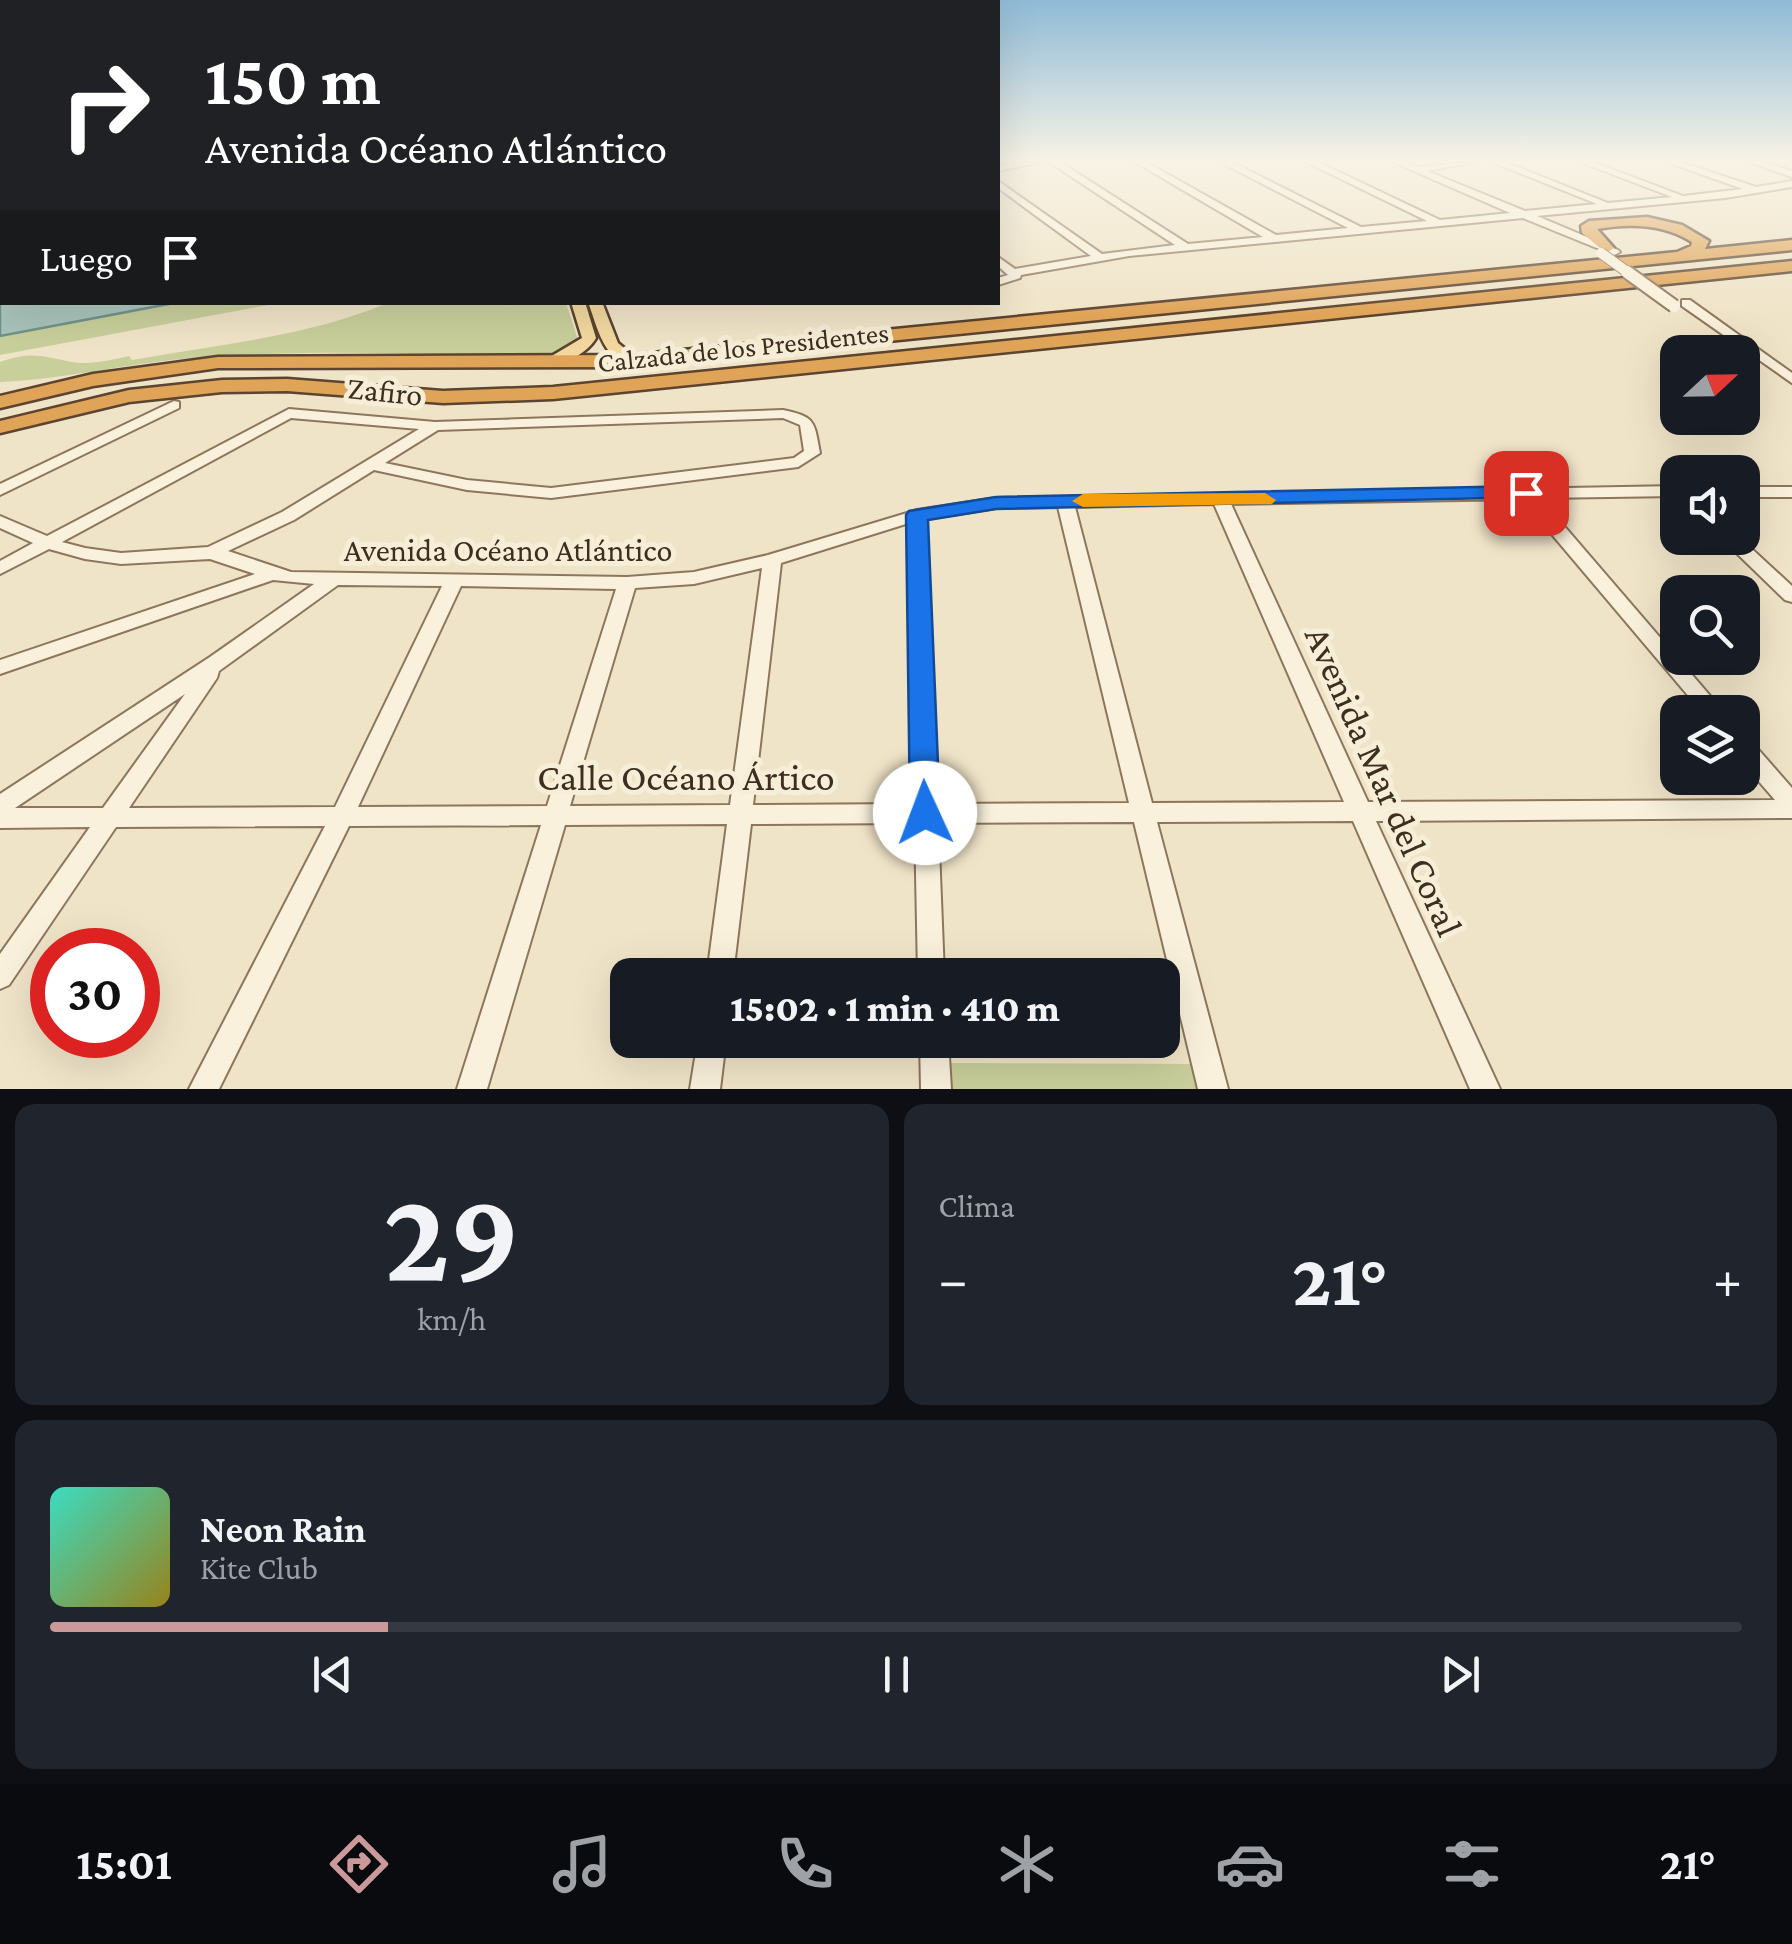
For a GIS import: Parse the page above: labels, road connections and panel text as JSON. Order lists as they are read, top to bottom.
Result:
{
  "streets": {
    "highway": ["Calzada de los Presidentes"],
    "street": [
      "Zafiro",
      "Avenida Océano Atlántico",
      "Calle Océano Ártico",
      "Avenida Mar del Coral"
    ]
  },
  "crossings": [
    ["Zafiro", "Avenida Océano Atlántico"],
    ["Avenida Océano Atlántico", "Avenida Mar del Coral"],
    ["Calle Océano Ártico", "Avenida Mar del Coral"]
  ],
  "north": "right",
  "page": {
    "turn": ["150 m", "Avenida Océano Atlántico"],
    "then": "Luego",
    "limit": "30",
    "trip": "15:02 · 1 min · 410 m",
    "tile": [
      ["29", "km/h"],
      "Clima"
    ],
    "heat": ["−", "21°", "+"],
    "song": ["Neon Rain", "Kite Club"],
    "tabs": ["15:01", "21°"]
  }
}
